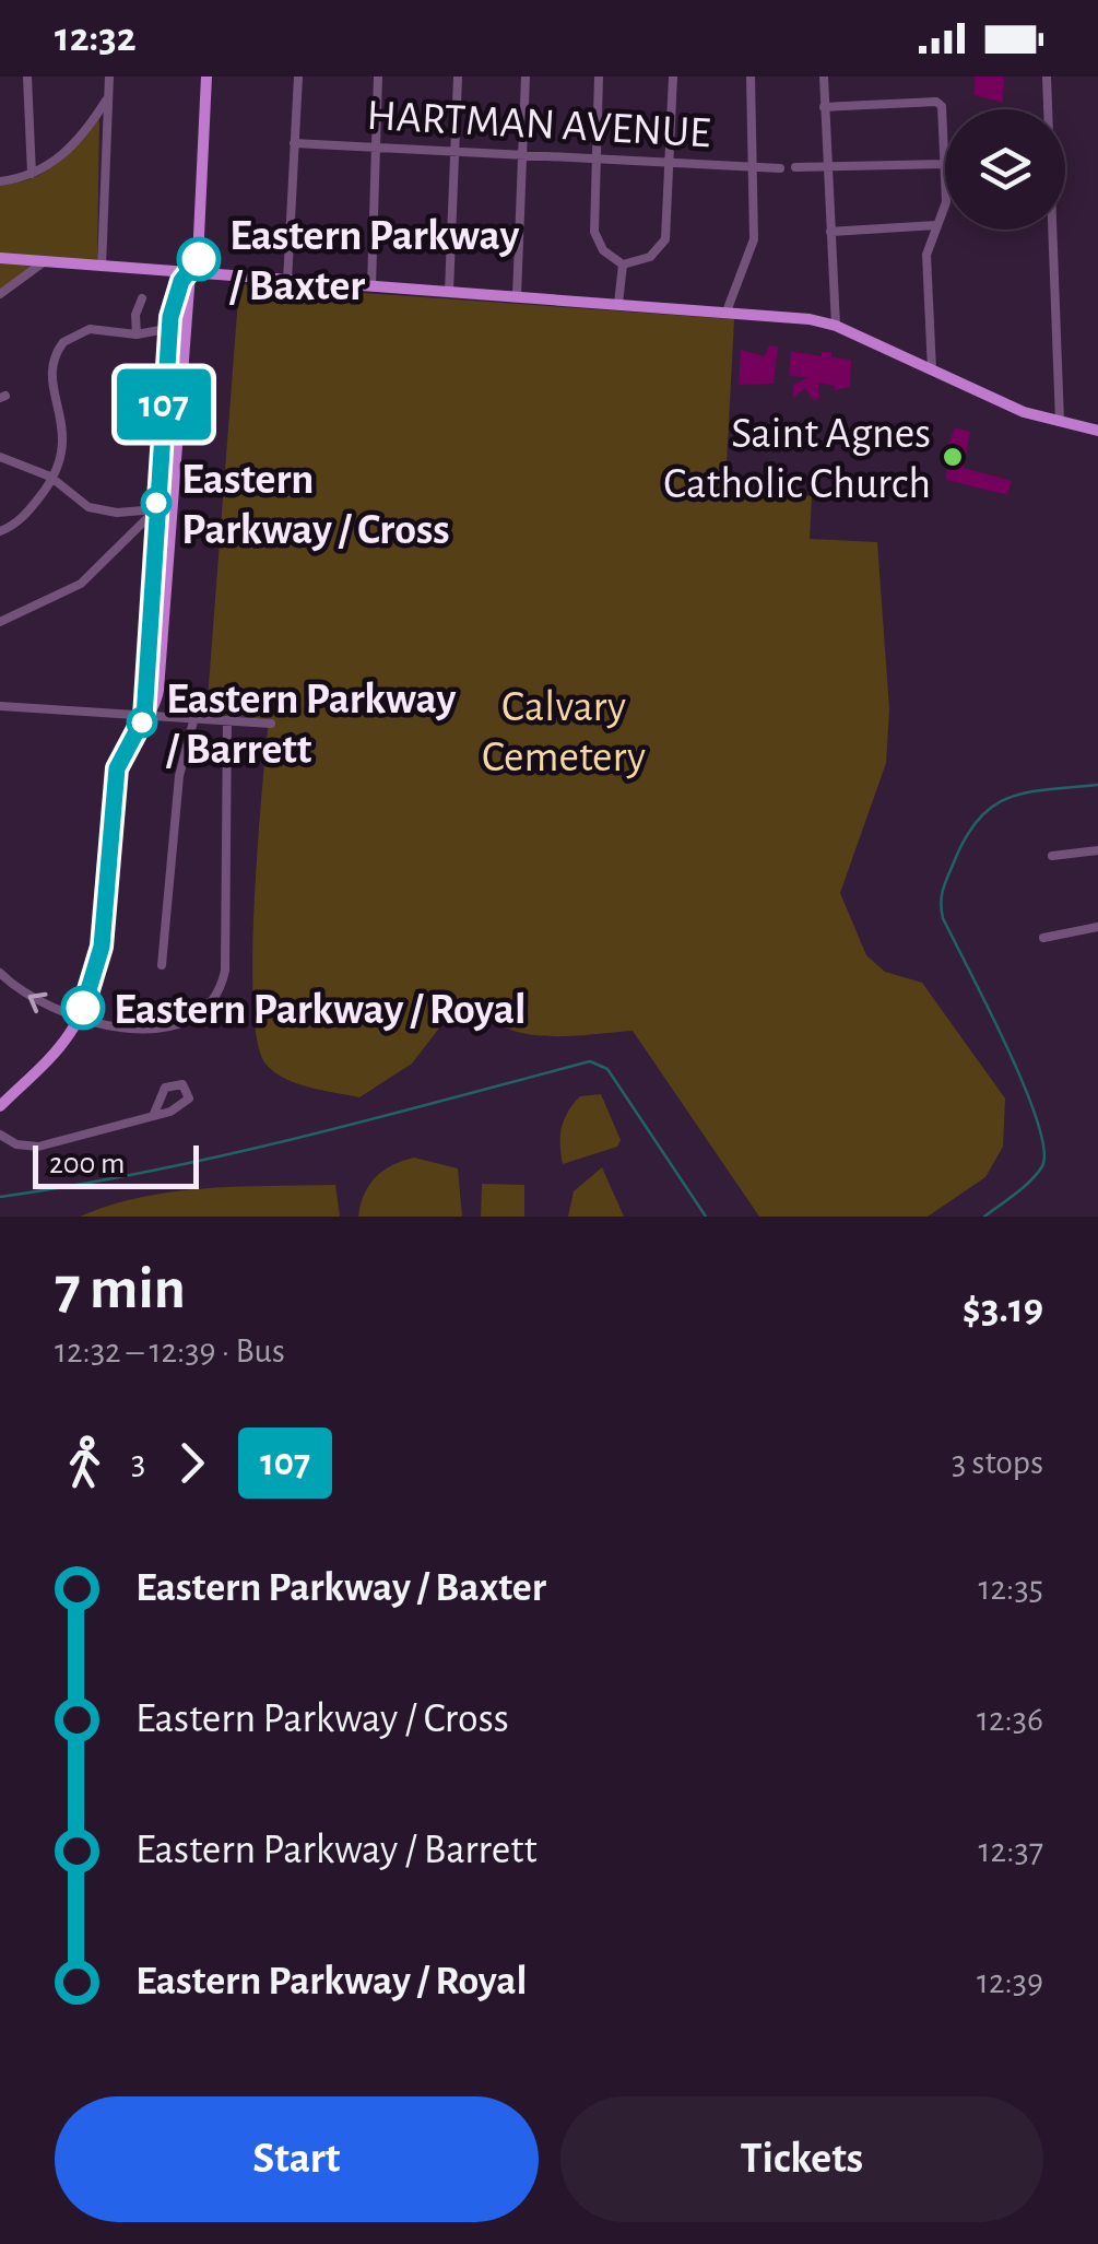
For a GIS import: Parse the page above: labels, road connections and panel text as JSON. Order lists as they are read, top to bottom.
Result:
{
  "streets": {
    "street": ["HARTMAN AVENUE"]
  },
  "parks": ["Calvary Cemetery"],
  "places": [
    "Eastern Parkway / Baxter",
    "Saint Agnes Catholic Church",
    "Eastern Parkway / Cross",
    "Eastern Parkway / Barrett",
    "Eastern Parkway / Royal"
  ],
  "lines": ["bus line 107"],
  "scale_bar": "200 m",
  "page": {
    "status": "12:32",
    "on_map": "107",
    "scale": "200 m",
    "heading": ["7 min", "12:32 – 12:39 · Bus", "$3.19"],
    "legs": ["3", "107", "3 stops"],
    "list": [
      {
        "name": "Eastern Parkway / Baxter",
        "value": "12:35"
      },
      {
        "name": "Eastern Parkway / Cross",
        "value": "12:36"
      },
      {
        "name": "Eastern Parkway / Barrett",
        "value": "12:37"
      },
      {
        "name": "Eastern Parkway / Royal",
        "value": "12:39"
      }
    ],
    "buttons": ["Start", "Tickets"]
  }
}
